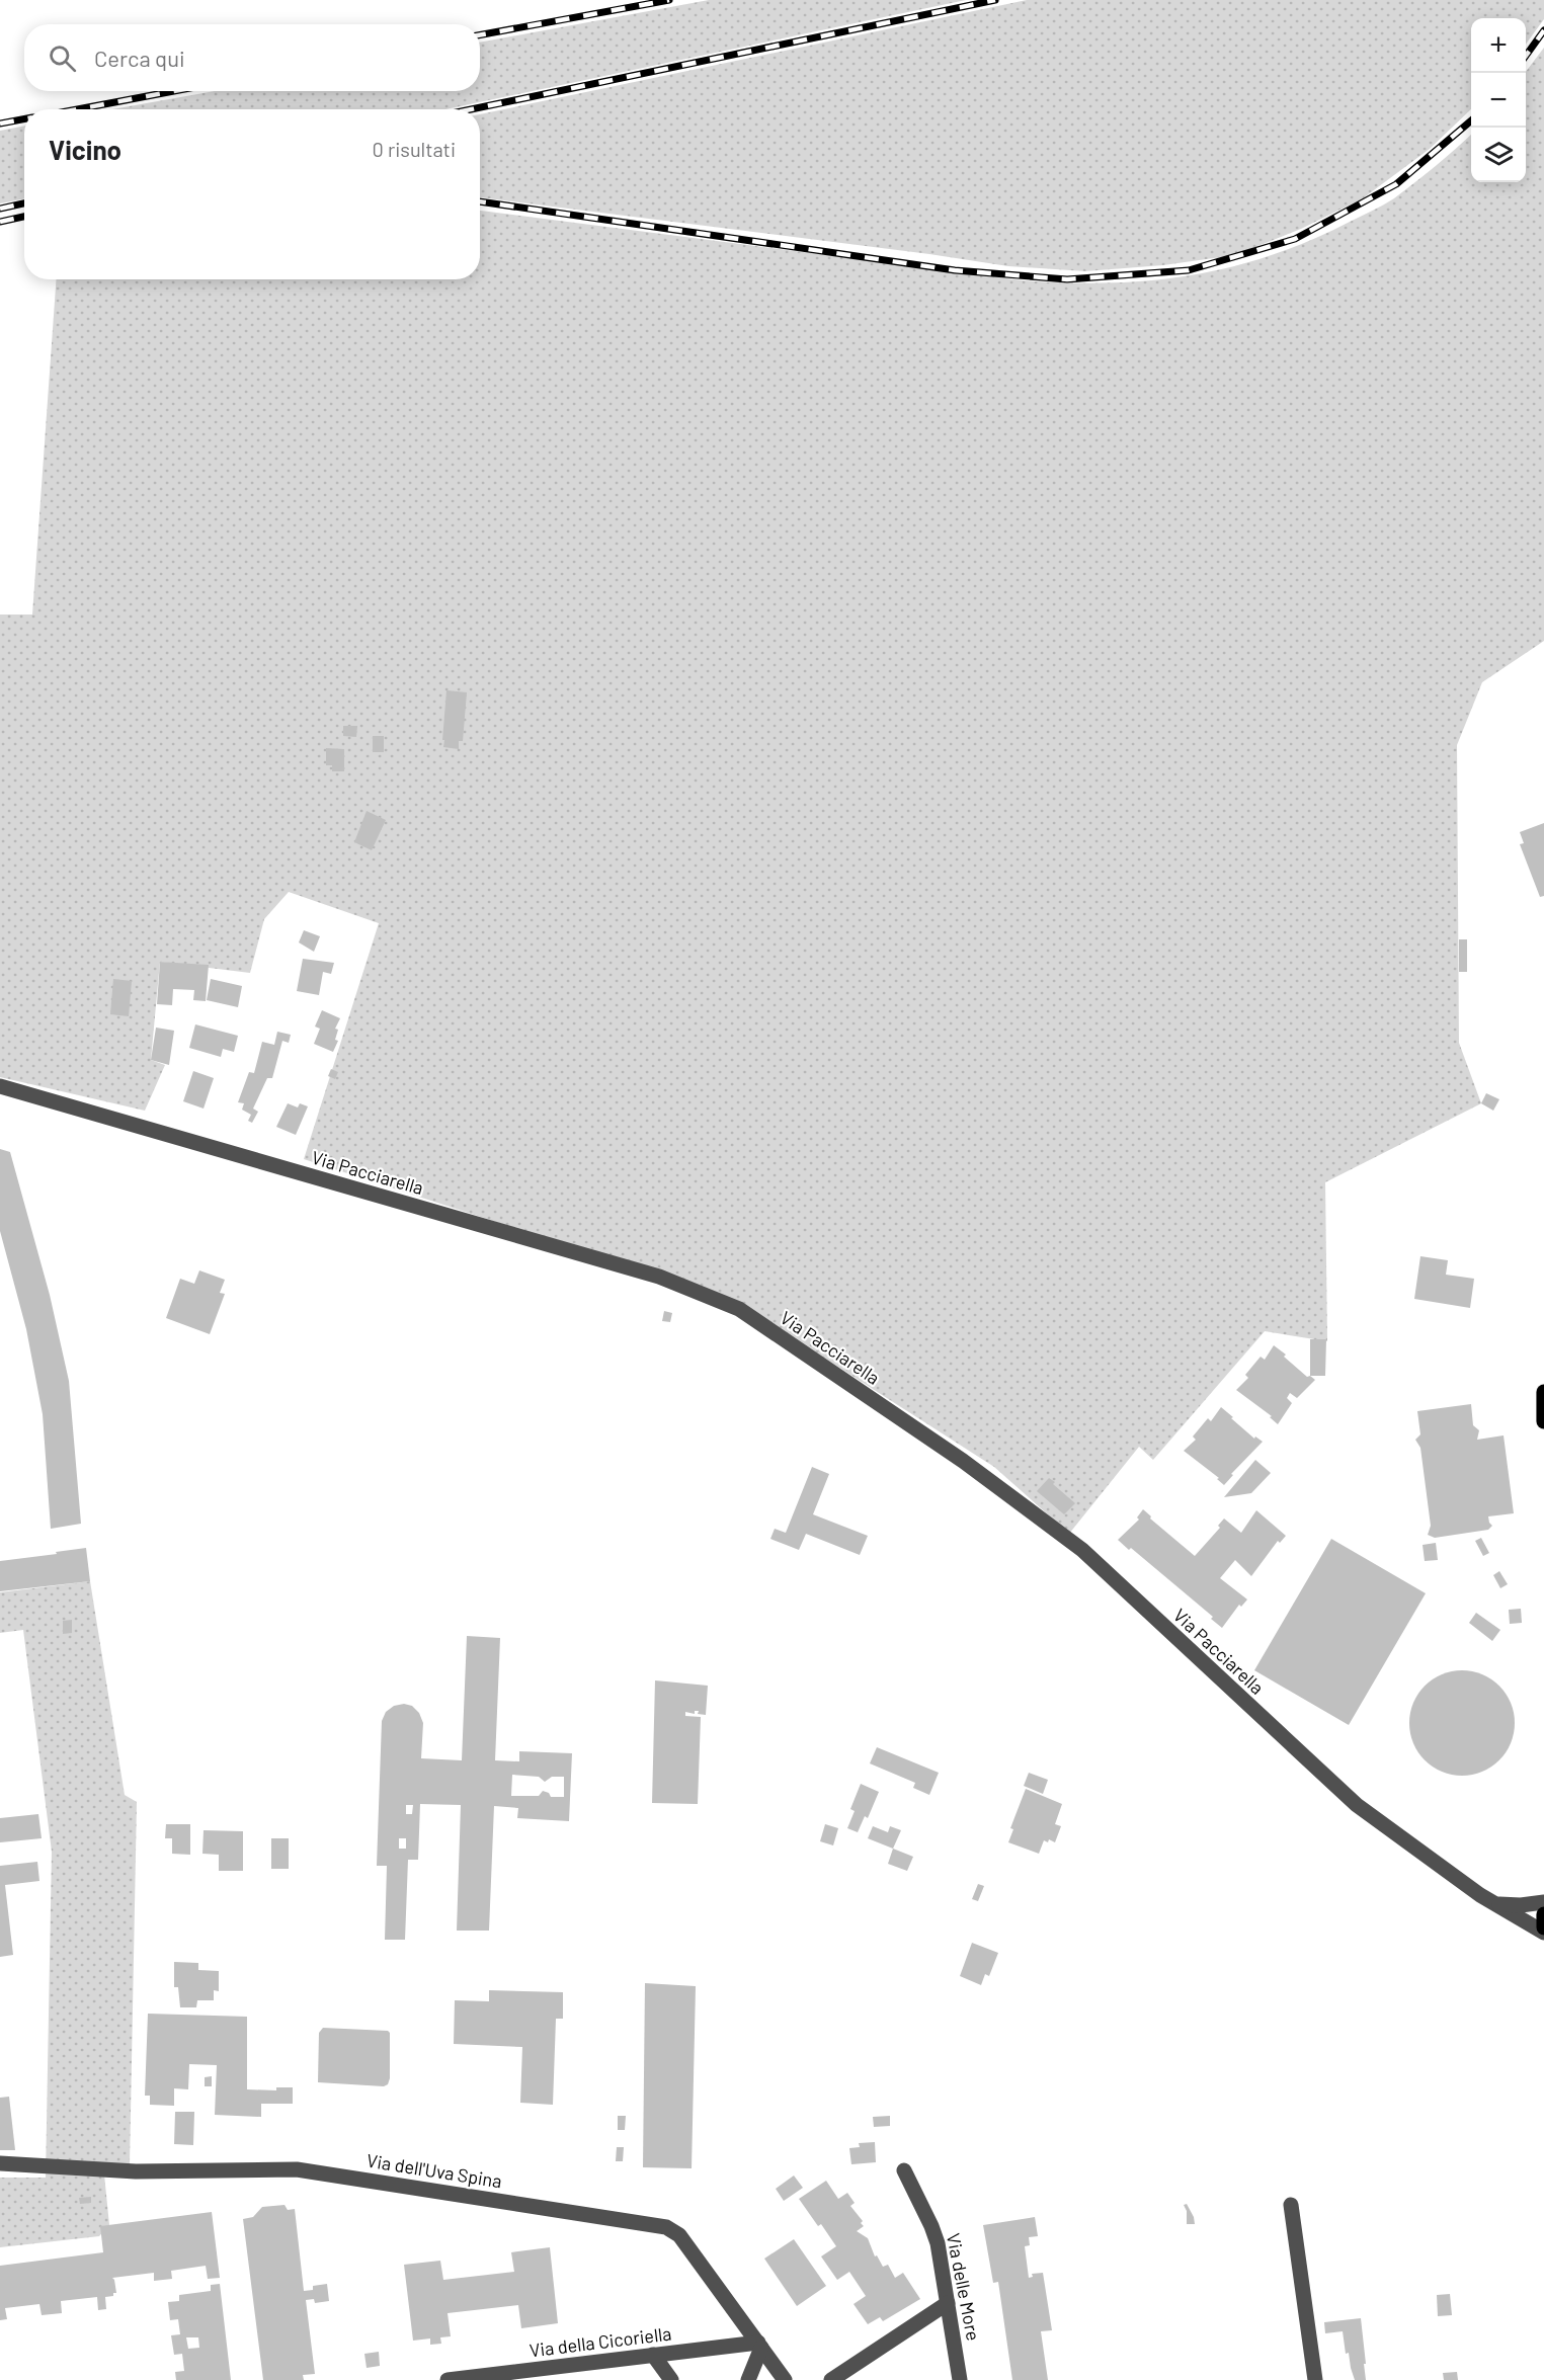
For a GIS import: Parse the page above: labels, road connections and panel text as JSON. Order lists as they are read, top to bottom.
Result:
{
  "streets": {
    "street": [
      "Via Pacciarella",
      "Via dell'Uva Spina",
      "Via delle More",
      "Via della Cicoriella"
    ]
  },
  "crossings": [
    ["Via dell'Uva Spina", "Via della Cicoriella"]
  ],
  "page": {
    "map_buttons": ["+", "−"],
    "search": "Cerca qui",
    "heading": ["Vicino", "0 risultati"]
  }
}
